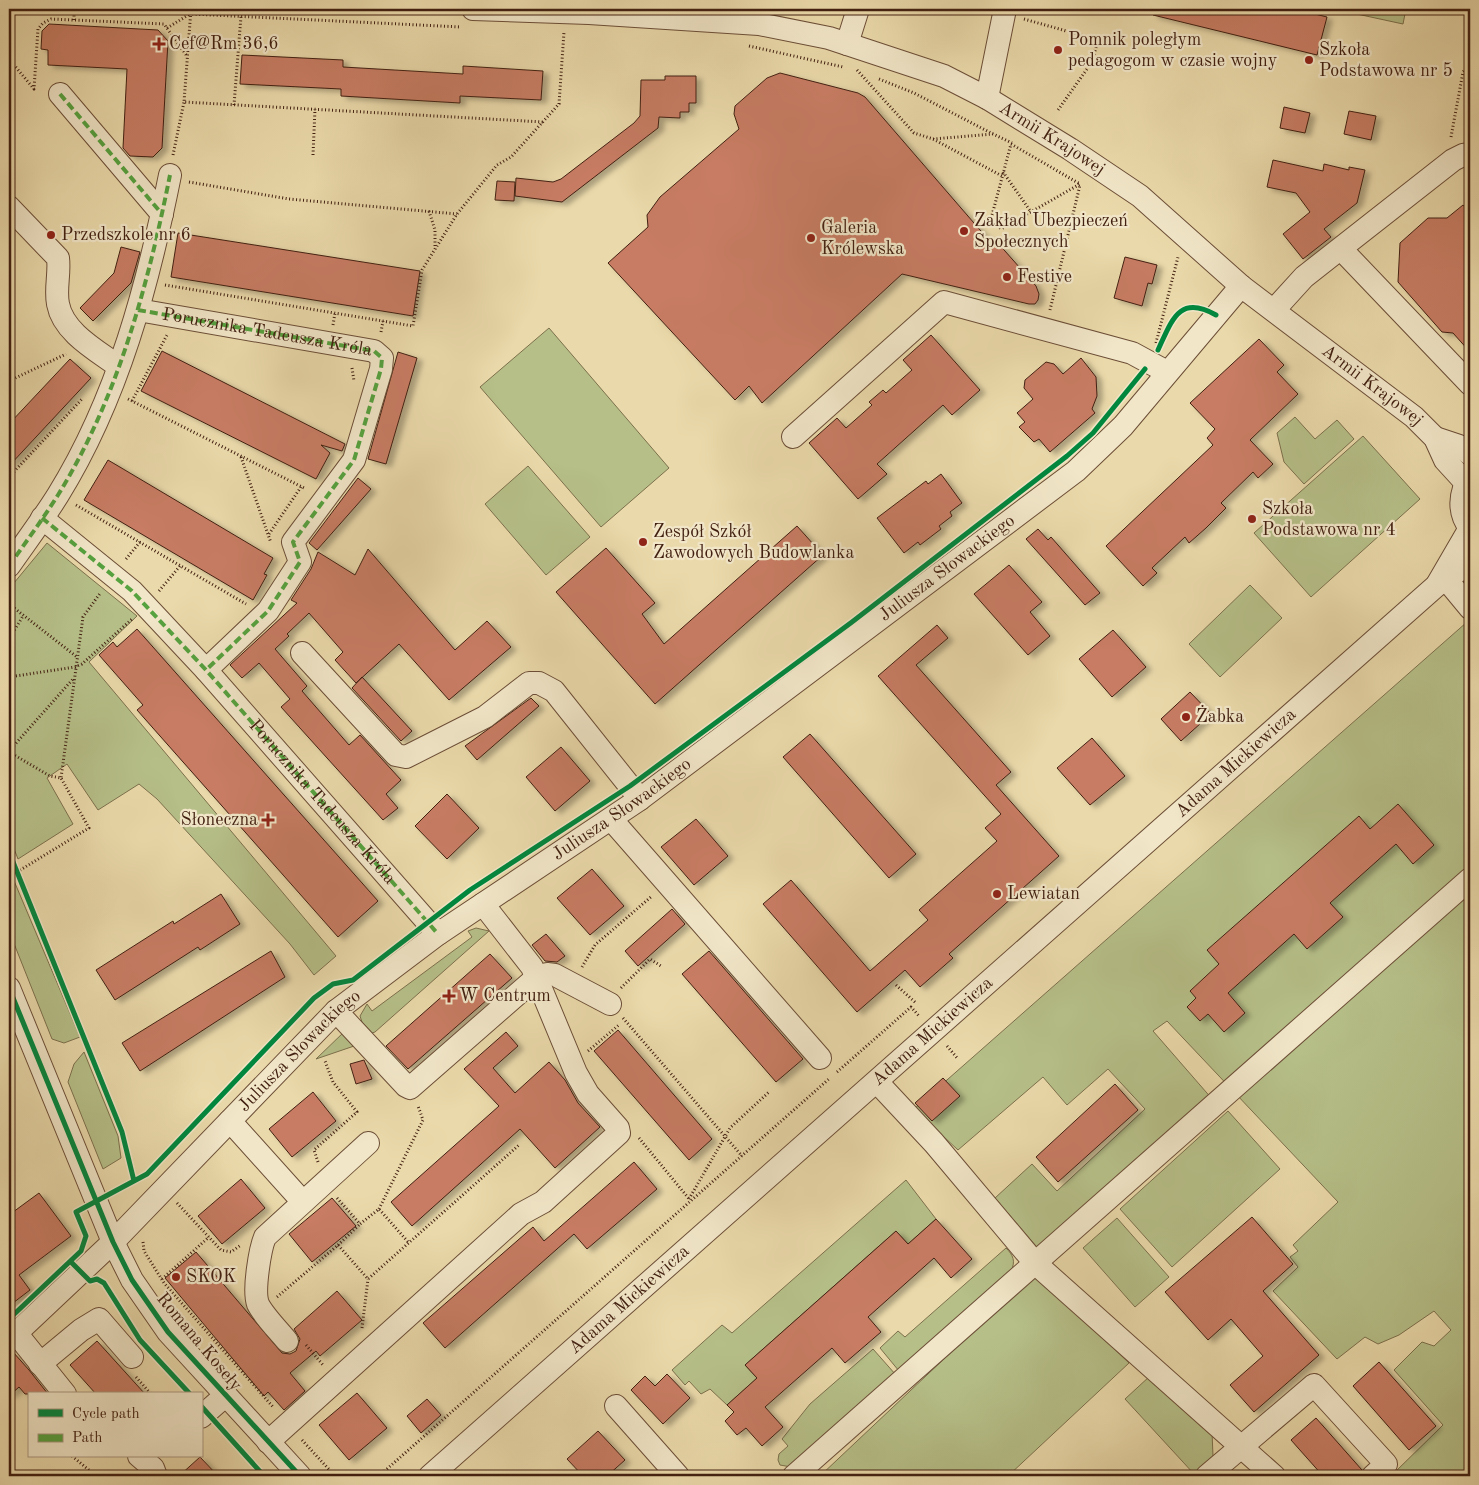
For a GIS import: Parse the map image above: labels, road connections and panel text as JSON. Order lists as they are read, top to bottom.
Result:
{
  "streets": {
    "street": [
      "Armii Krajowej",
      "Porucznika Tadeusza Króla",
      "Juliusza Słowackiego",
      "Adama Mickiewicza",
      "Romana Koseły"
    ]
  },
  "crossings": [
    ["Armii Krajowej", "Juliusza Słowackiego"],
    ["Porucznika Tadeusza Króla", "Juliusza Słowackiego"],
    ["Juliusza Słowackiego", "Romana Koseły"]
  ],
  "places": {
    "health": ["Cef@Rm 36,6", "Słoneczna", "W Centrum"],
    "other": [
      "Pomnik poległym pedagogom w czasie wojny",
      "Szkoła Podstawowa nr 5",
      "Zakład Ubezpieczeń Społecznych",
      "Przedszkole nr 6",
      "Galeria Królewska",
      "Festive",
      "Szkoła Podstawowa nr 4",
      "Zespół Szkół Zawodowych Budowlanka",
      "Żabka",
      "Lewiatan",
      "SKOK"
    ]
  },
  "legend": ["Cycle path", "Path"]
}
